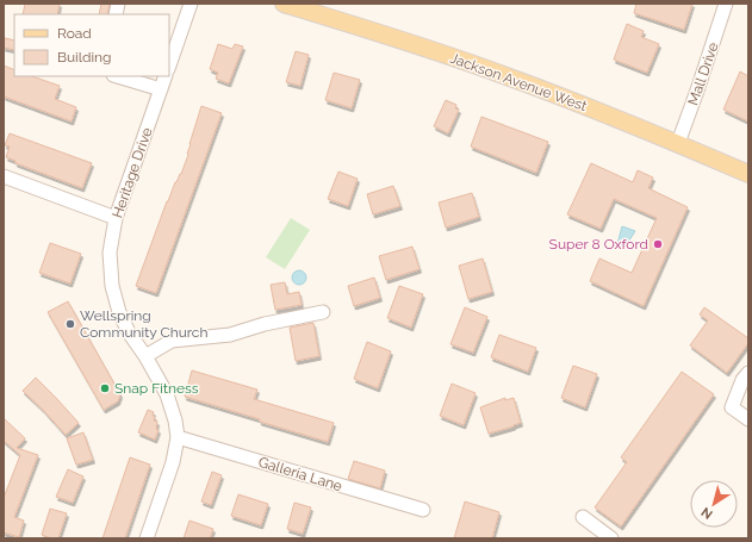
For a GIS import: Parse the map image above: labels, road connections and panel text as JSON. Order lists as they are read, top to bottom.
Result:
{
  "streets": {
    "main road": ["Jackson Avenue West"],
    "street": ["Mall Drive", "Heritage Drive", "Galleria Lane"]
  },
  "crossings": [
    ["Mall Drive", "Jackson Avenue West"],
    ["Heritage Drive", "Galleria Lane"]
  ],
  "places": ["Super 8 Oxford", "Wellspring Community Church", "Snap Fitness"],
  "legend": ["Road", "Building"],
  "north": "bottom left"
}
